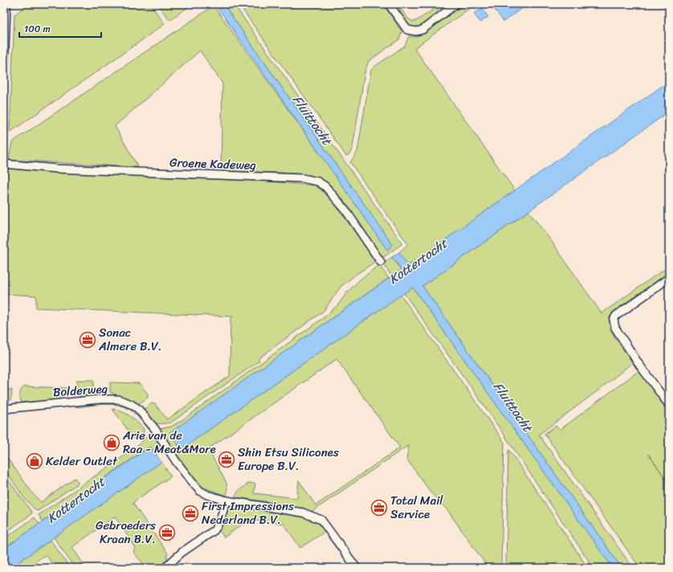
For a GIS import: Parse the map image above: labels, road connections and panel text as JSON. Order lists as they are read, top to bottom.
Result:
{
  "streets": {
    "street": ["Groene Kadeweg", "Bolderweg"]
  },
  "water": ["Fluittocht", "Kottertocht"],
  "places": {
    "office": [
      "Sonac Almere B.V.",
      "Shin Etsu Silicones Europe B.V.",
      "Total Mail Service",
      "First Impressions Nederland B.V.",
      "Gebroeders Kraan B.V."
    ],
    "shop": ["Arie van de Raa - Meat&More", "Kelder Outlet"]
  },
  "scale_bar": "100 m"
}
